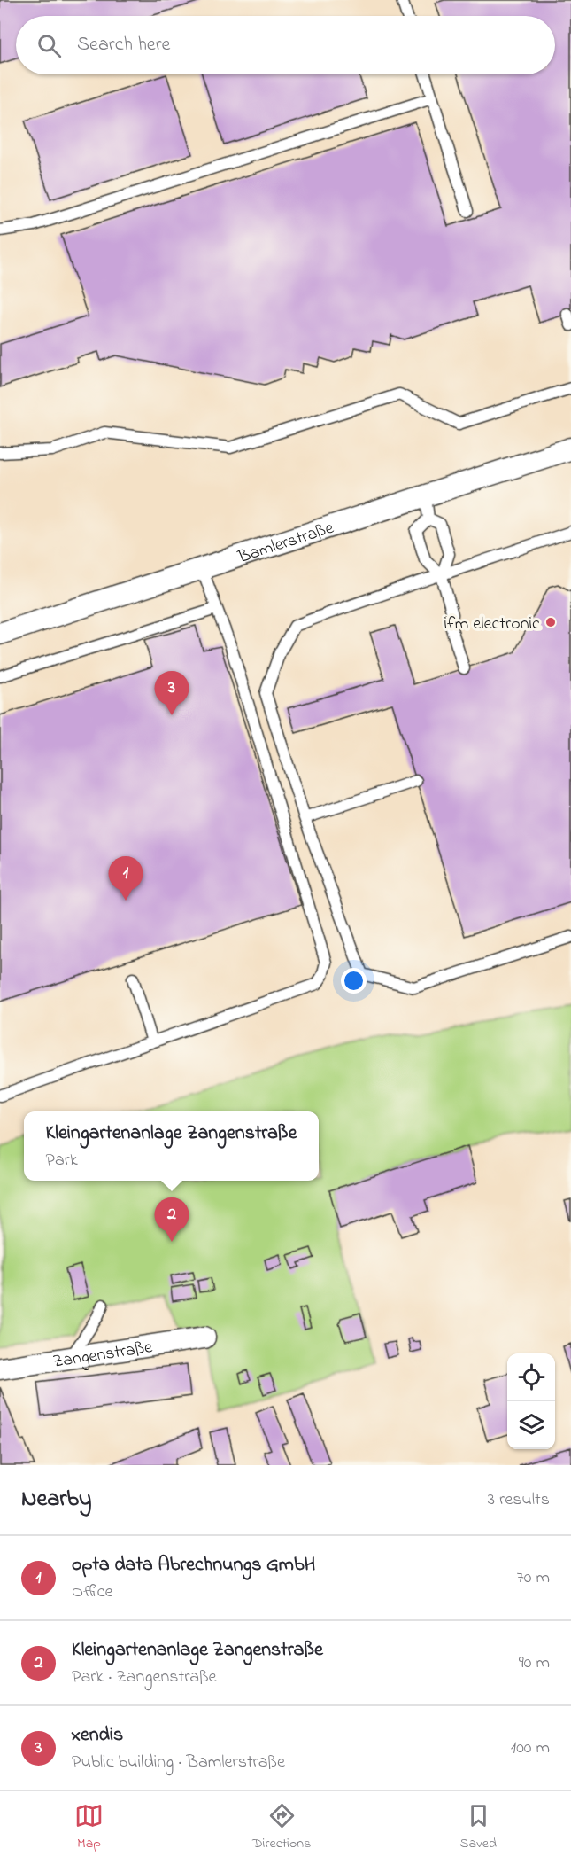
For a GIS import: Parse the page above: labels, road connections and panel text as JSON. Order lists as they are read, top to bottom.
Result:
{
  "streets": {
    "street": ["Bamlerstraße", "Zangenstraße"]
  },
  "places": ["ifm electronic"],
  "page": {
    "search": "Search here",
    "pins": ["3", "1", "2"],
    "popup": ["Kleingartenanlage Zangenstraße", "Park"],
    "heading": ["Nearby", "3 results"],
    "list": [
      {
        "mark": "1",
        "name": "opta data Abrechnungs GmbH",
        "note": "Office",
        "value": "70 m"
      },
      {
        "mark": "2",
        "name": "Kleingartenanlage Zangenstraße",
        "note": "Park · Zangenstraße",
        "value": "90 m"
      },
      {
        "mark": "3",
        "name": "xendis",
        "note": "Public building · Bamlerstraße",
        "value": "100 m"
      }
    ],
    "nav": ["Map", "Directions", "Saved"]
  }
}
